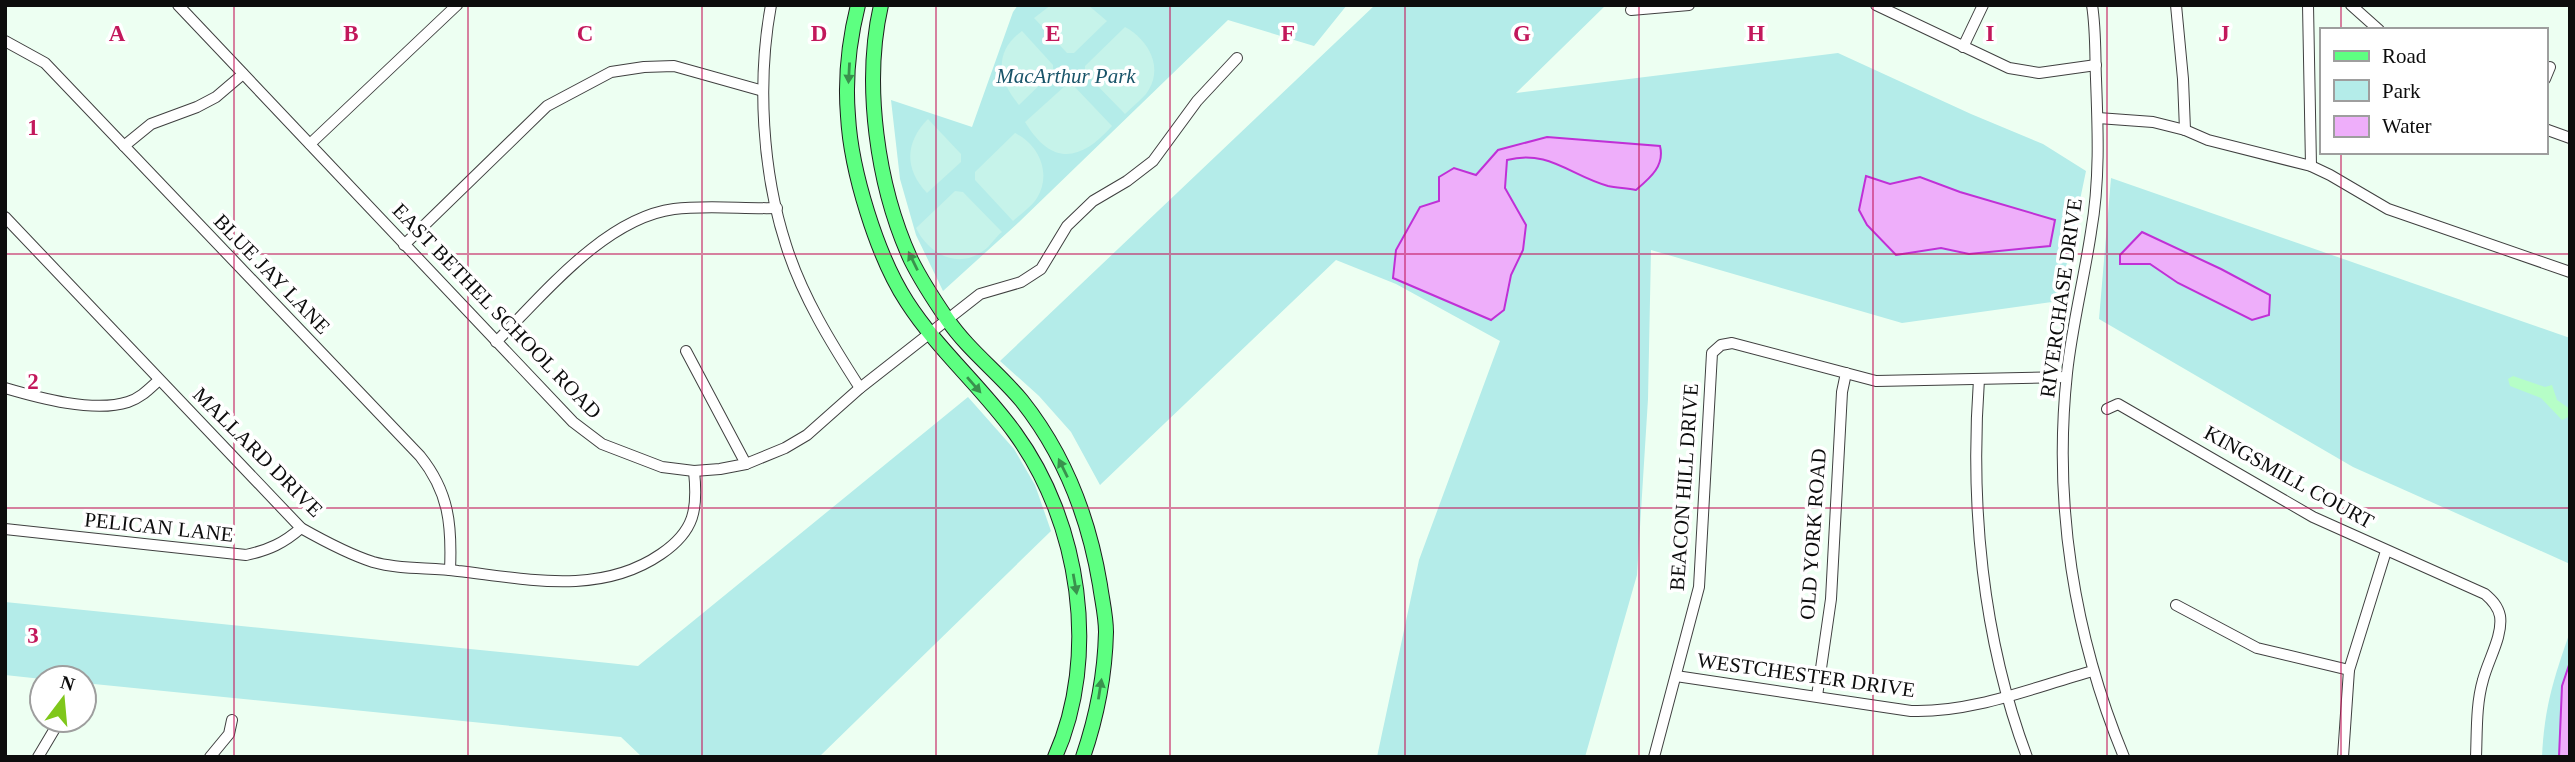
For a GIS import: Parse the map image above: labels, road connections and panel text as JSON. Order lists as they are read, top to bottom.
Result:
{
  "streets": {
    "street": [
      "BLUE JAY LANE",
      "RIVERCHASE DRIVE",
      "EAST BETHEL SCHOOL ROAD",
      "MALLARD DRIVE",
      "KINGSMILL COURT",
      "BEACON HILL DRIVE",
      "PELICAN LANE",
      "OLD YORK ROAD",
      "WESTCHESTER DRIVE"
    ]
  },
  "crossings": [
    ["BLUE JAY LANE", "MALLARD DRIVE"],
    ["RIVERCHASE DRIVE", "WESTCHESTER DRIVE"],
    ["EAST BETHEL SCHOOL ROAD", "MALLARD DRIVE"],
    ["MALLARD DRIVE", "PELICAN LANE"],
    ["BEACON HILL DRIVE", "OLD YORK ROAD"],
    ["BEACON HILL DRIVE", "WESTCHESTER DRIVE"],
    ["OLD YORK ROAD", "WESTCHESTER DRIVE"]
  ],
  "parks": ["MacArthur Park"],
  "legend": ["Road", "Park", "Water"],
  "north": "top",
  "grid": {
    "columns": [
      "A",
      "B",
      "C",
      "D",
      "E",
      "F",
      "G",
      "H",
      "I",
      "J"
    ],
    "rows": ["1", "2", "3"]
  }
}
